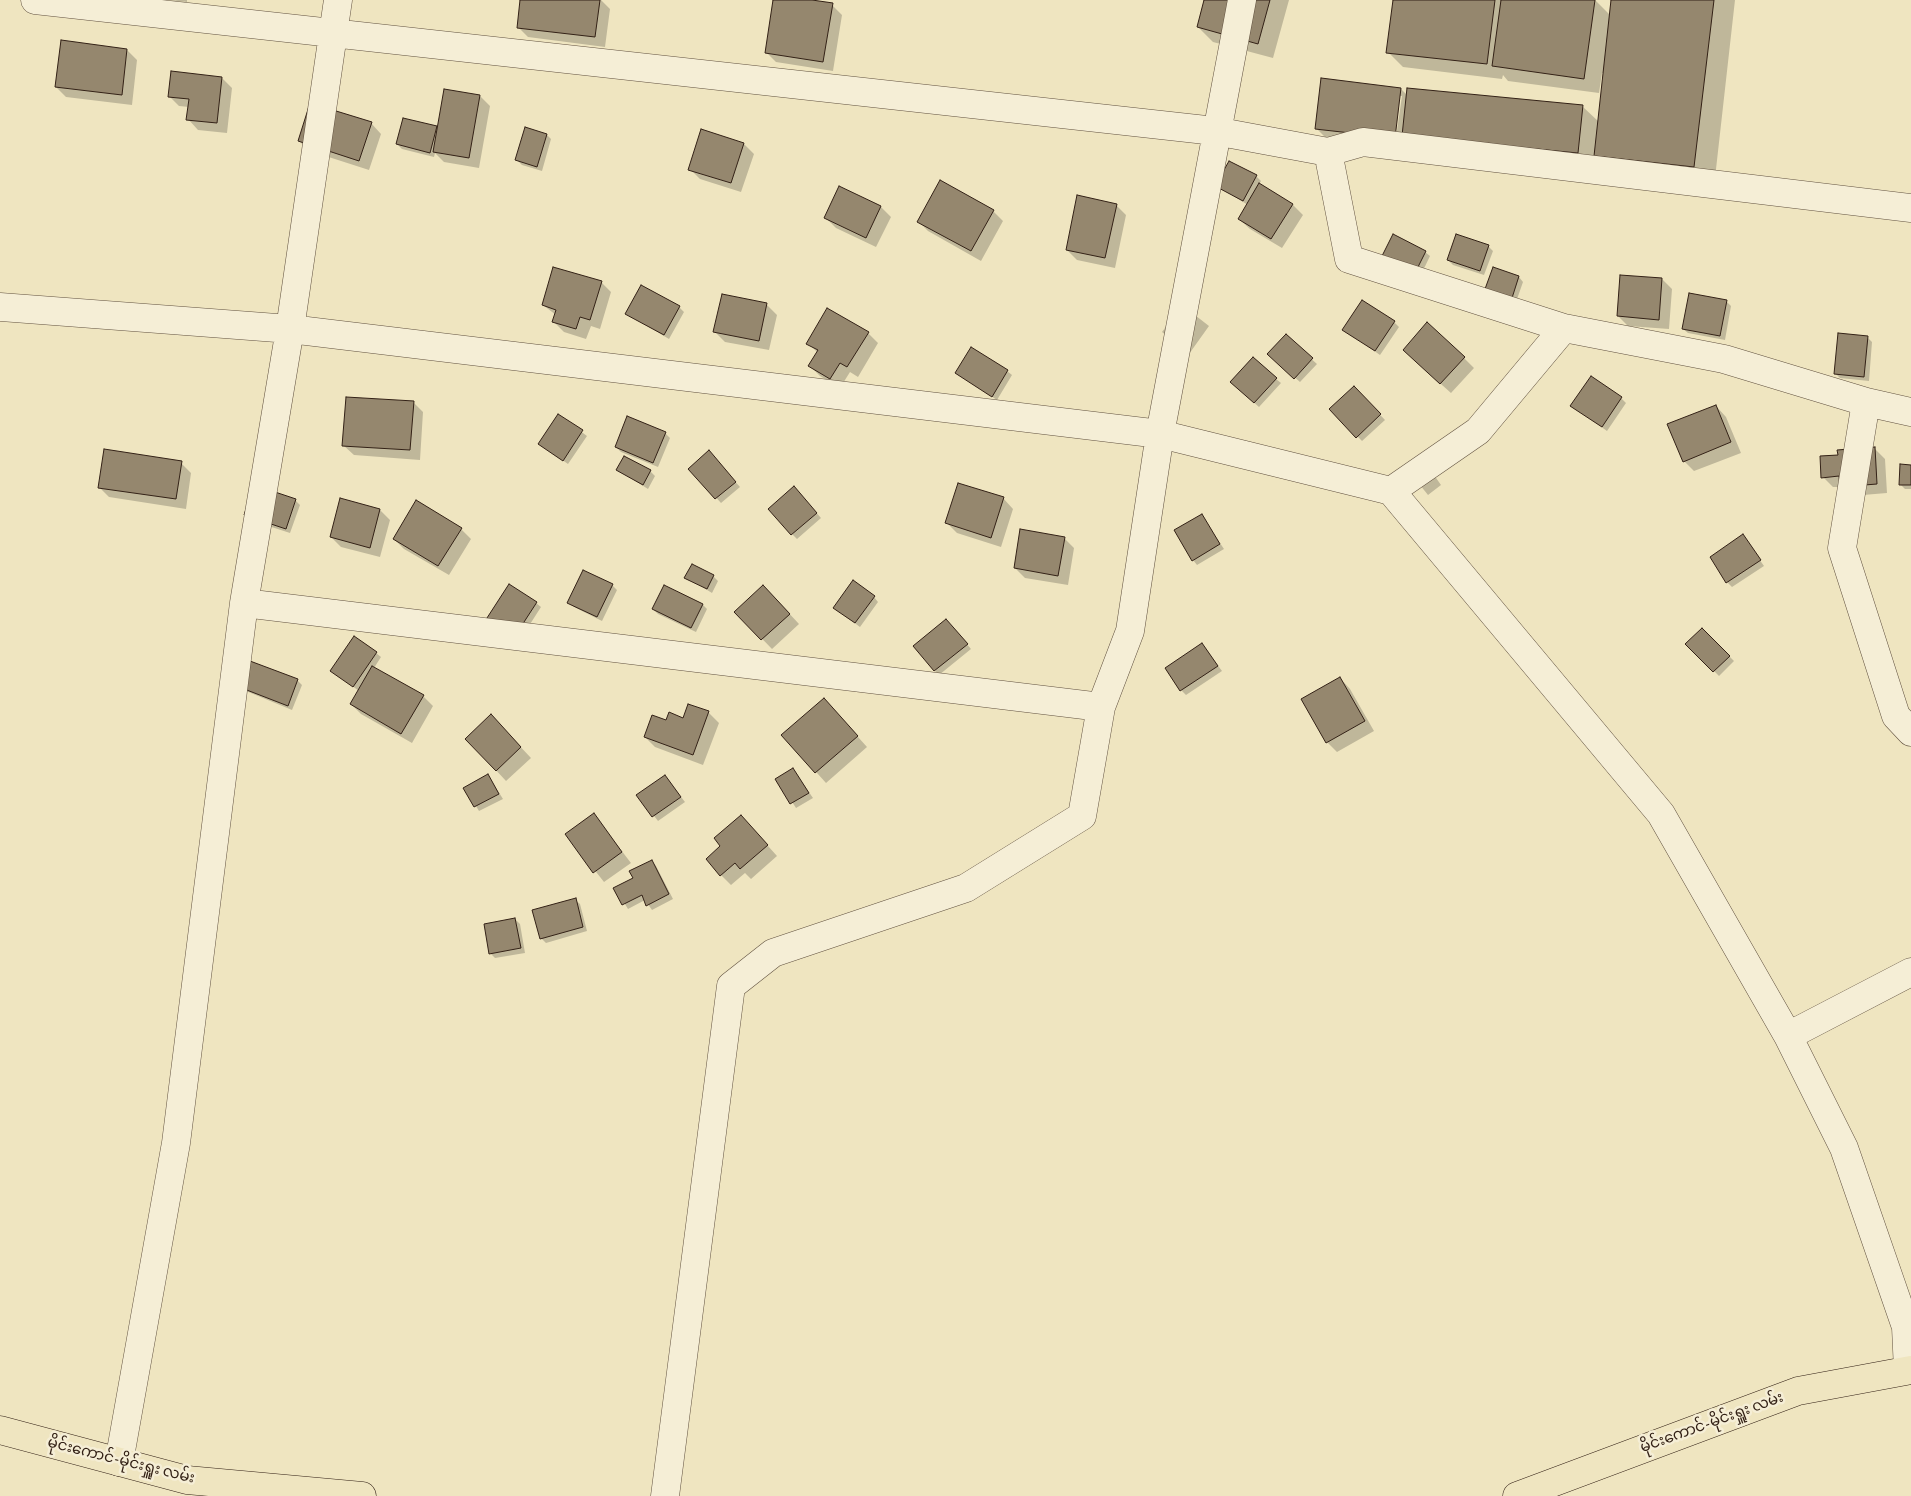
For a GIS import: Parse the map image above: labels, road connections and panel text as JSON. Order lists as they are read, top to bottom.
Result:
{
  "streets": {
    "main road": ["မိုင်းကောင်-မိုင်းရှူး လမ်း"]
  }
}
